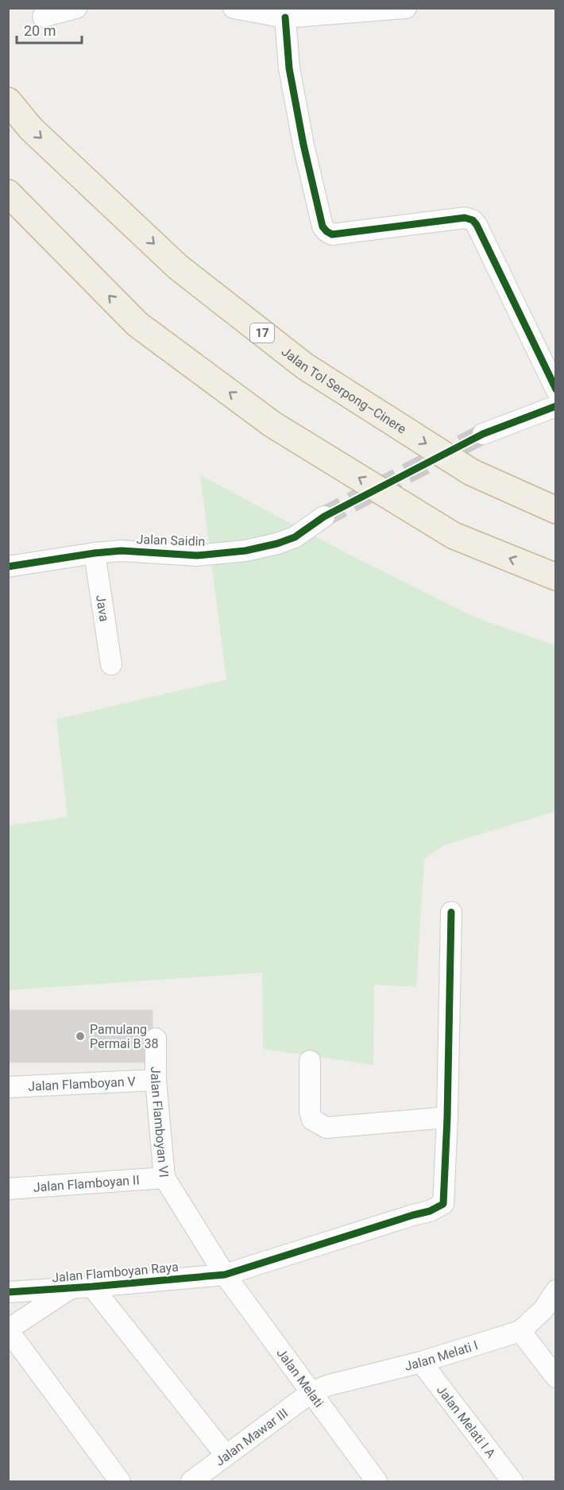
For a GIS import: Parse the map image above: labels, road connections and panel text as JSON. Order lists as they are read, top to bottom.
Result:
{
  "streets": {
    "highway": ["17", "Jalan Tol Serpong–Cinere"],
    "street": [
      "Jalan Saidin",
      "Java",
      "Jalan Flamboyan V",
      "Jalan Flamboyan VI",
      "Jalan Flamboyan II",
      "Jalan Flamboyan Raya",
      "Jalan Melati I",
      "Jalan Melati",
      "Jalan Melati I A",
      "Jalan Mawar III"
    ]
  },
  "crossings": [
    ["Jalan Saidin", "Java"],
    ["Jalan Flamboyan V", "Jalan Flamboyan VI"],
    ["Jalan Flamboyan VI", "Jalan Flamboyan II"],
    ["Jalan Flamboyan VI", "Jalan Flamboyan Raya"],
    ["Jalan Flamboyan VI", "Jalan Melati"],
    ["Jalan Flamboyan Raya", "Jalan Melati"],
    ["Jalan Melati I", "Jalan Melati"],
    ["Jalan Melati I", "Jalan Melati I A"],
    ["Jalan Melati I", "Jalan Mawar III"],
    ["Jalan Melati", "Jalan Mawar III"]
  ],
  "places": ["Pamulang Permai B 38"],
  "scale_bar": "20 m"
}
